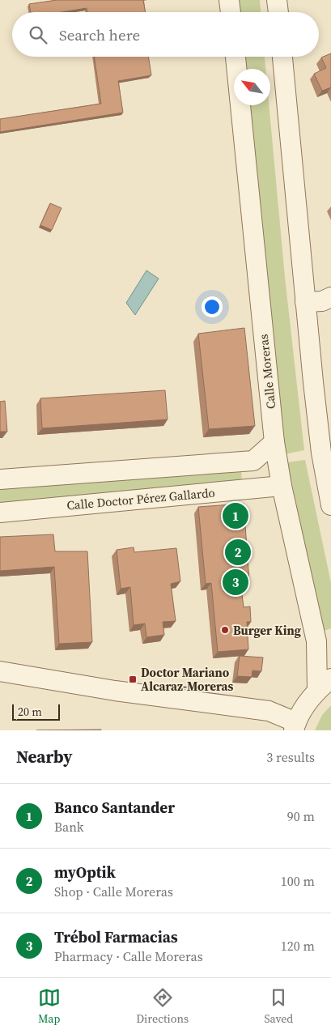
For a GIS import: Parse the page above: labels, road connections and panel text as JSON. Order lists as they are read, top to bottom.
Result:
{
  "streets": {
    "street": ["Calle Moreras", "Calle Doctor Pérez Gallardo"]
  },
  "crossings": [
    ["Calle Moreras", "Calle Doctor Pérez Gallardo"]
  ],
  "places": {
    "other": ["Burger King"],
    "transit": ["Doctor Mariano Alcaraz-Moreras"]
  },
  "scale_bar": "20 m",
  "north": "top left",
  "page": {
    "search": "Search here",
    "pins": ["1", "2", "3"],
    "scale": "20 m",
    "heading": ["Nearby", "3 results"],
    "list": [
      {
        "mark": "1",
        "name": "Banco Santander",
        "note": "Bank",
        "value": "90 m"
      },
      {
        "mark": "2",
        "name": "myOptik",
        "note": "Shop · Calle Moreras",
        "value": "100 m"
      },
      {
        "mark": "3",
        "name": "Trébol Farmacias",
        "note": "Pharmacy · Calle Moreras",
        "value": "120 m"
      }
    ],
    "nav": ["Map", "Directions", "Saved"]
  }
}
